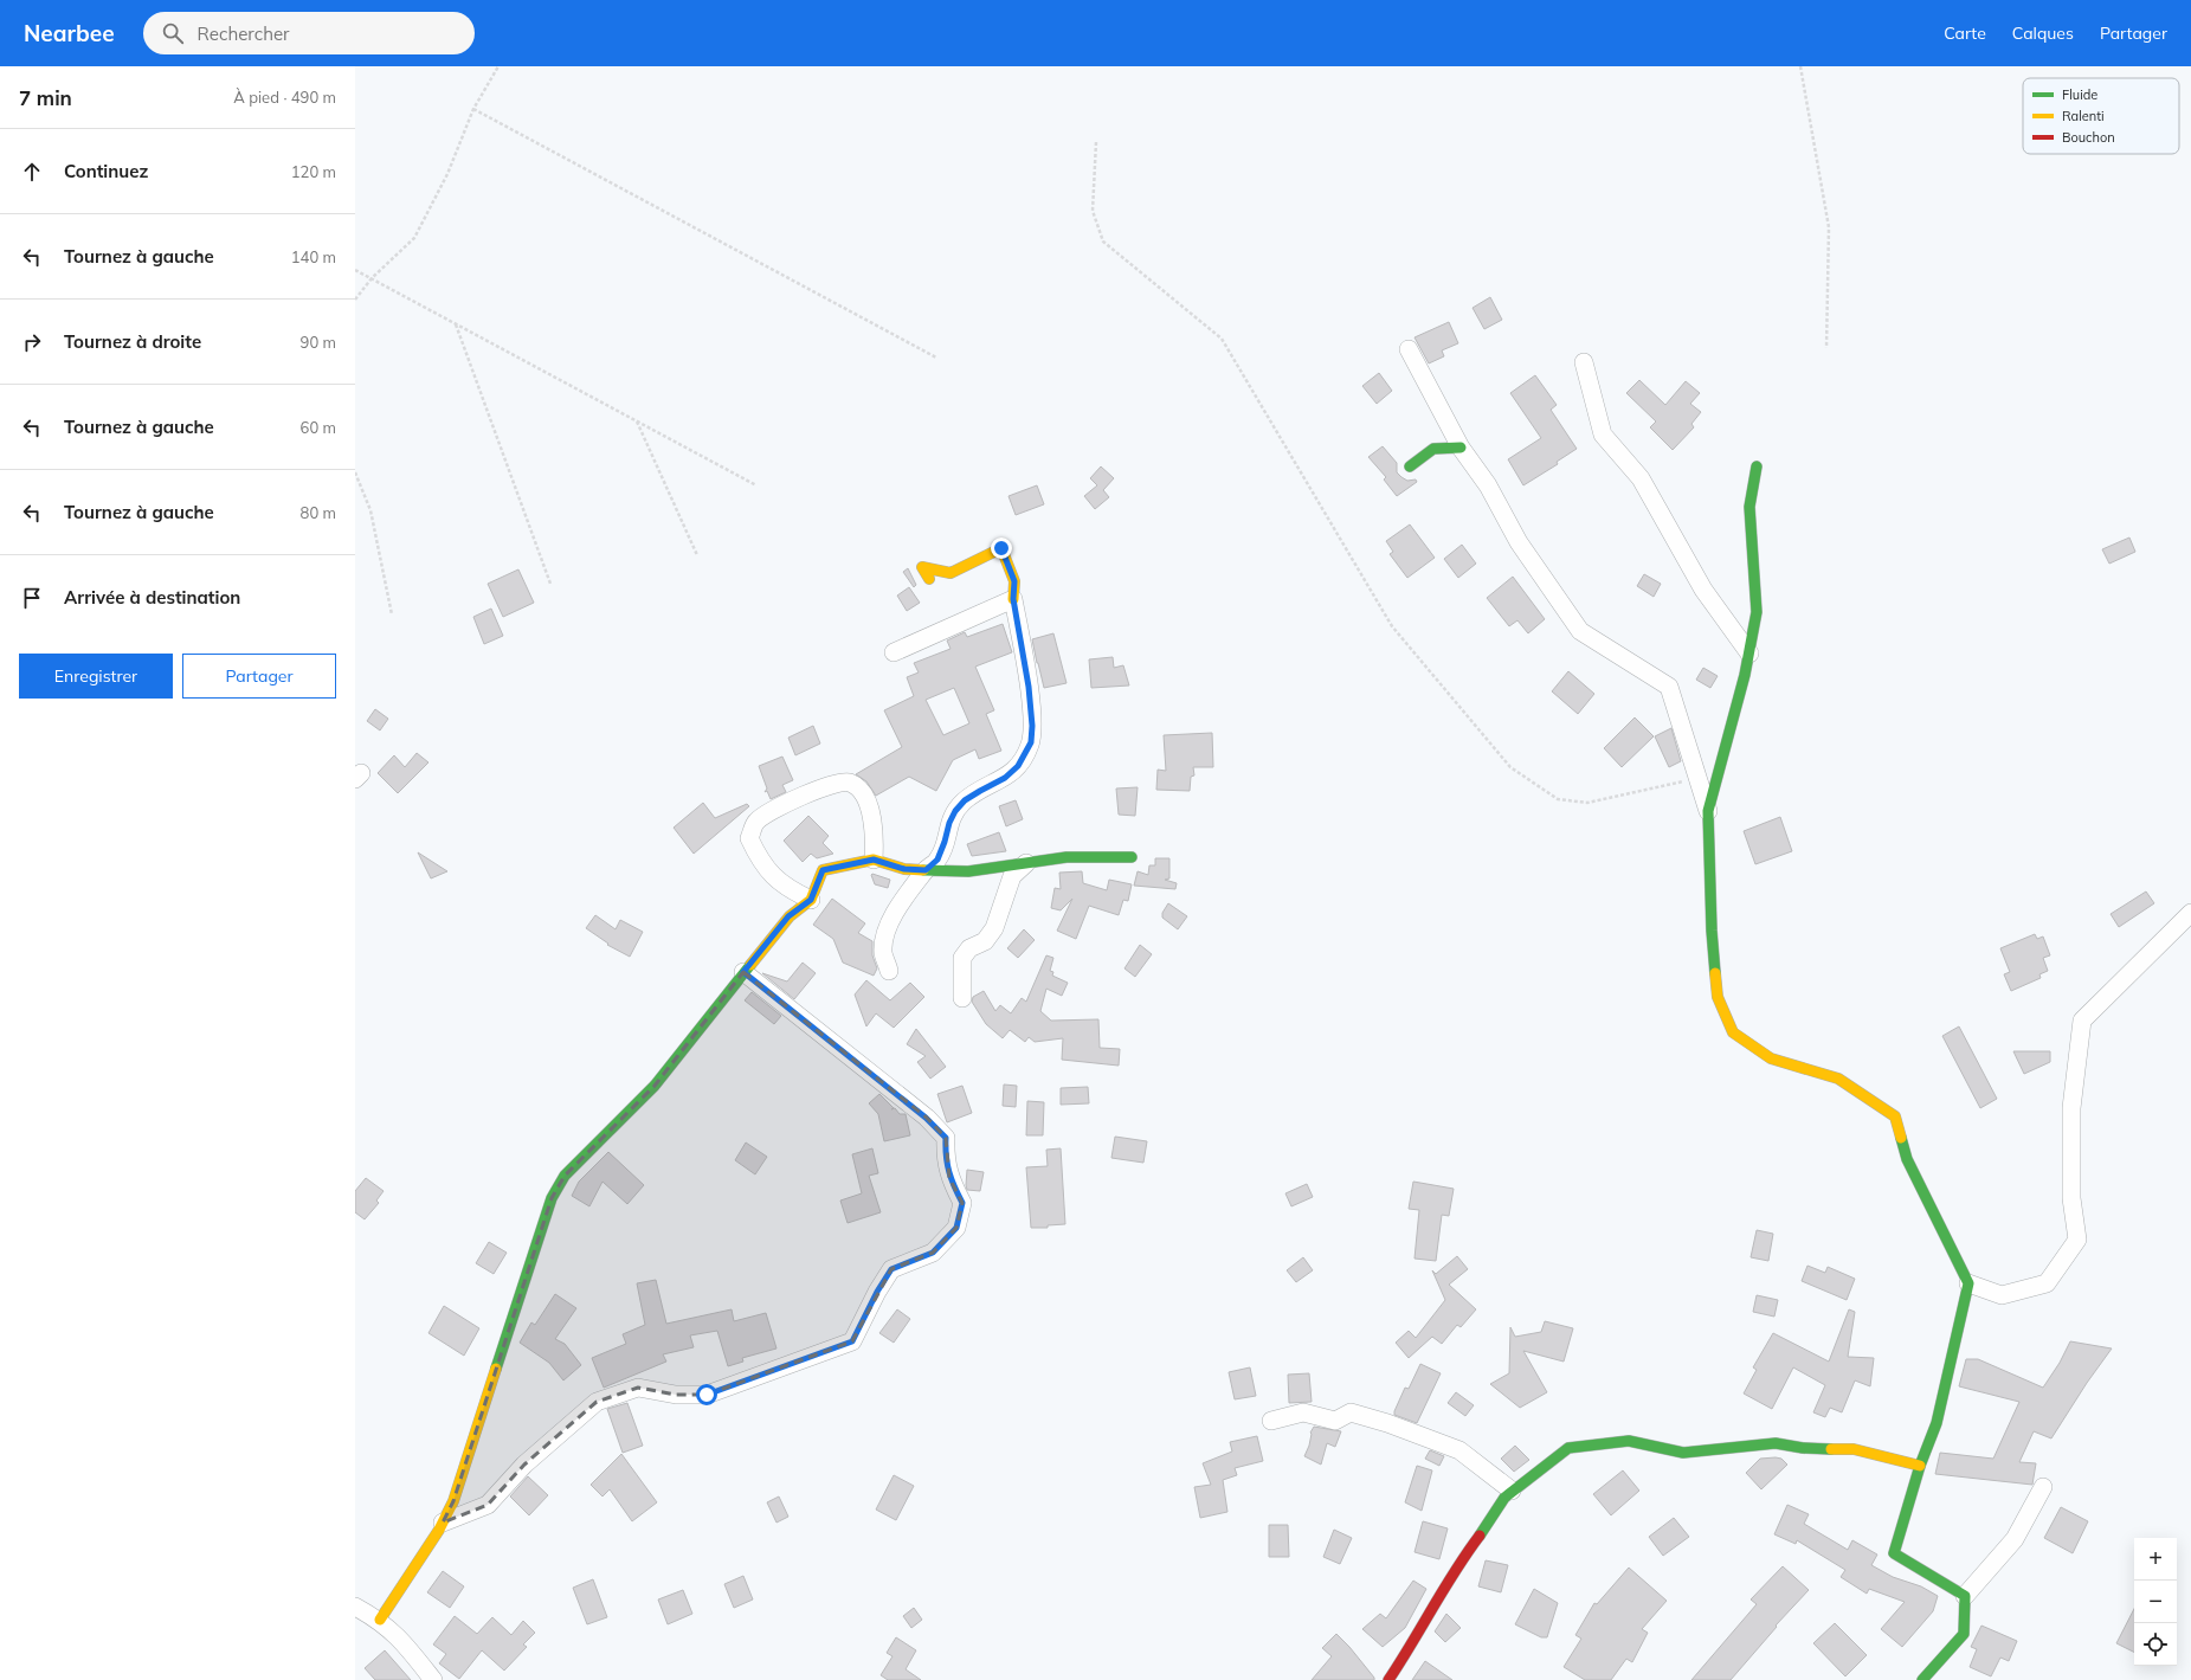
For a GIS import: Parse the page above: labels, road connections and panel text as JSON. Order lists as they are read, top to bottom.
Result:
{
  "legend": ["Fluide", "Ralenti", "Bouchon"],
  "page": {
    "header": "Nearbee",
    "search": "Rechercher",
    "nav": ["Carte", "Calques", "Partager"],
    "heading": ["7 min", "À pied · 490 m"],
    "list": [
      ["Continuez", "120 m"],
      ["Tournez à gauche", "140 m"],
      ["Tournez à droite", "90 m"],
      ["Tournez à gauche", "60 m"],
      ["Tournez à gauche", "80 m"],
      "Arrivée à destination"
    ],
    "buttons": ["Enregistrer", "Partager"],
    "map_buttons": ["+", "−"]
  }
}
